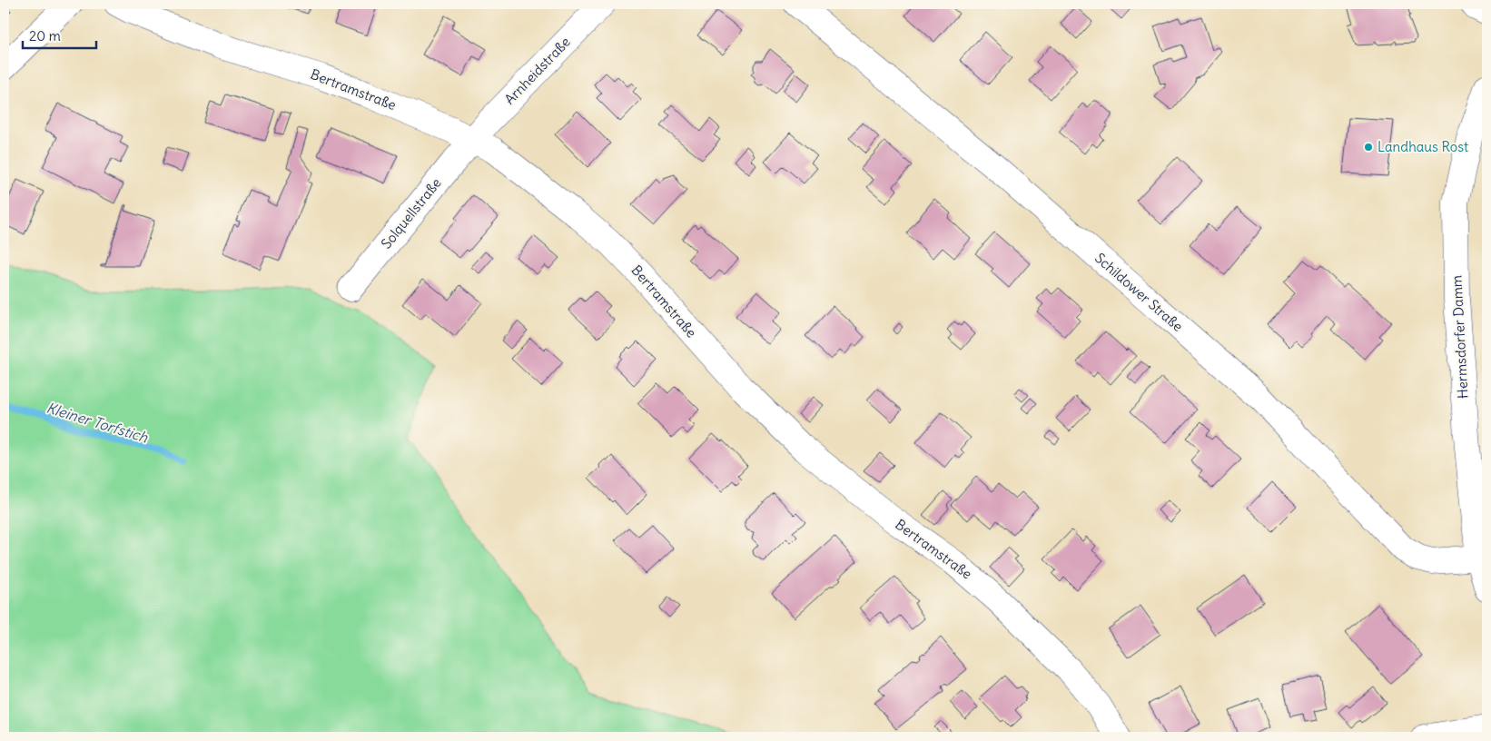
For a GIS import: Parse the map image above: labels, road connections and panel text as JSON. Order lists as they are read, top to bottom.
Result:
{
  "streets": {
    "street": [
      "Arnheidstraße",
      "Bertramstraße",
      "Solquellstraße",
      "Schildower Straße",
      "Hermsdorfer Damm"
    ]
  },
  "crossings": [
    ["Arnheidstraße", "Bertramstraße"],
    ["Arnheidstraße", "Solquellstraße"],
    ["Bertramstraße", "Solquellstraße"],
    ["Schildower Straße", "Hermsdorfer Damm"]
  ],
  "water": ["Kleiner Torfstich"],
  "places": ["Landhaus Rost"],
  "scale_bar": "20 m"
}
